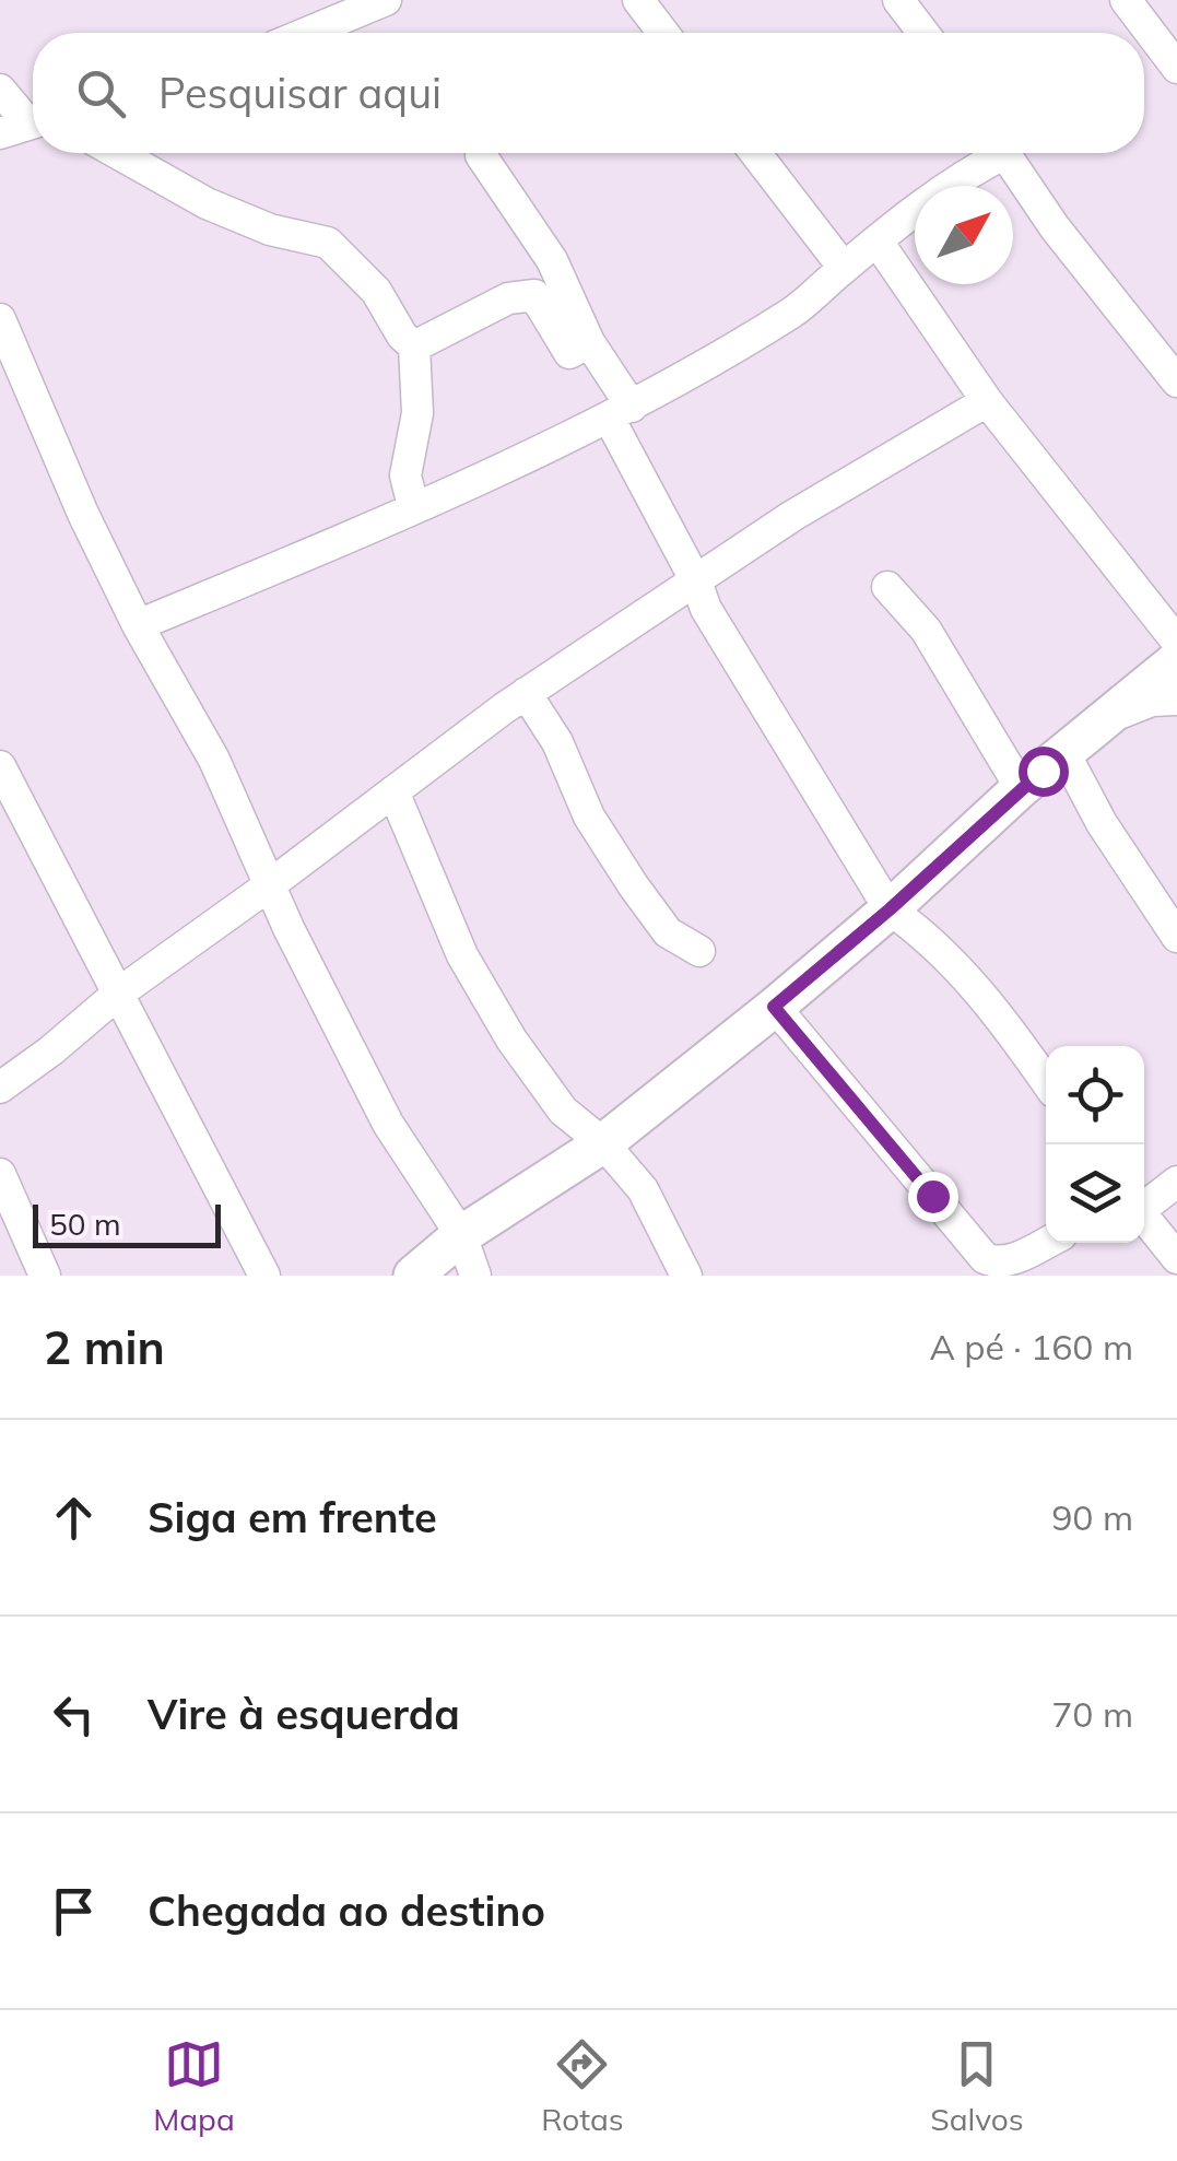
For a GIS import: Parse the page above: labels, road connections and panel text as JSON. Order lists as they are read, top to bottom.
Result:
{
  "scale_bar": "50 m",
  "north": "top right",
  "page": {
    "search": "Pesquisar aqui",
    "scale": "50 m",
    "heading": ["2 min", "A pé · 160 m"],
    "list": [
      ["Siga em frente", "90 m"],
      ["Vire à esquerda", "70 m"],
      "Chegada ao destino"
    ],
    "nav": ["Mapa", "Rotas", "Salvos"]
  }
}
